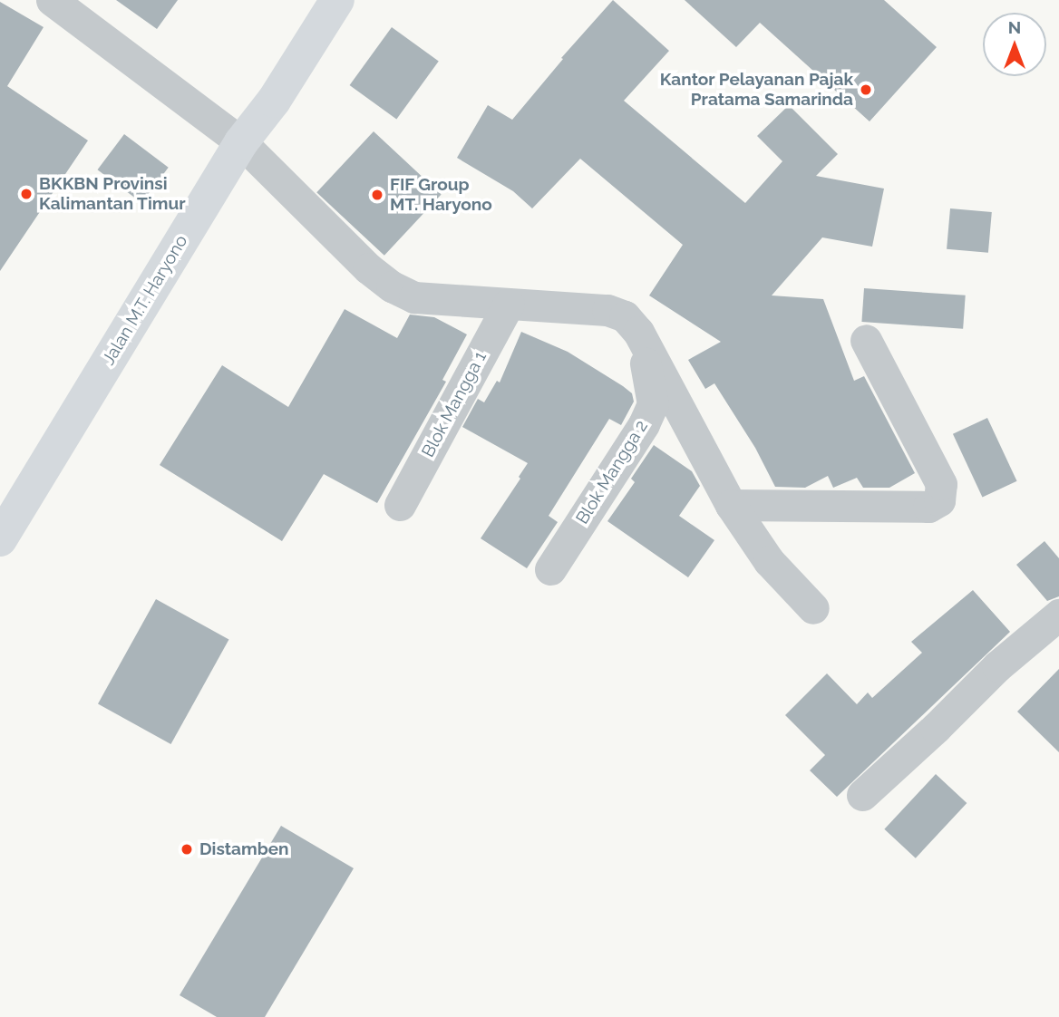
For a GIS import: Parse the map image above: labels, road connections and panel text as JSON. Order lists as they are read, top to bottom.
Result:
{
  "streets": {
    "main road": ["Jalan M.T. Haryono"],
    "street": ["Blok Mangga 1", "Blok Mangga 2"]
  },
  "places": [
    "Kantor Pelayanan Pajak Pratama Samarinda",
    "BKKBN Provinsi Kalimantan Timur",
    "FIF Group MT. Haryono",
    "Distamben"
  ],
  "north": "top"
}
